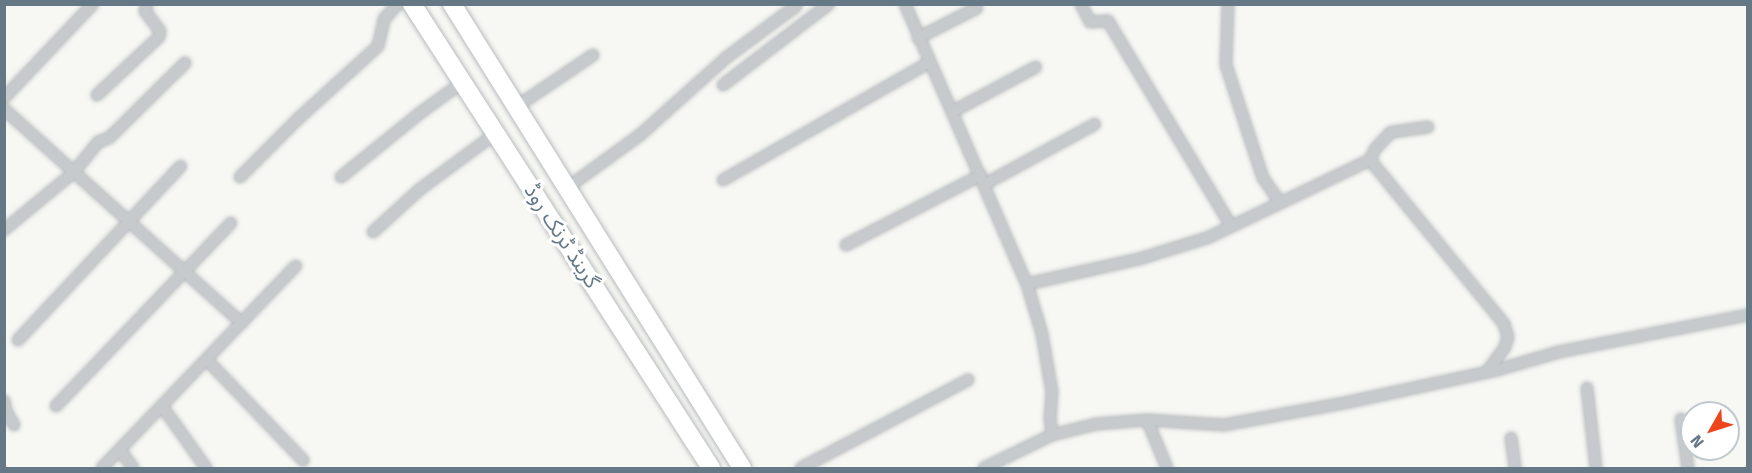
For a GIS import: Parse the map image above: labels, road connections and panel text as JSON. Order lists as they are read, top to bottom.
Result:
{
  "streets": {
    "highway": ["گرینڈ ٹرنک روڈ"]
  },
  "north": "bottom left"
}
